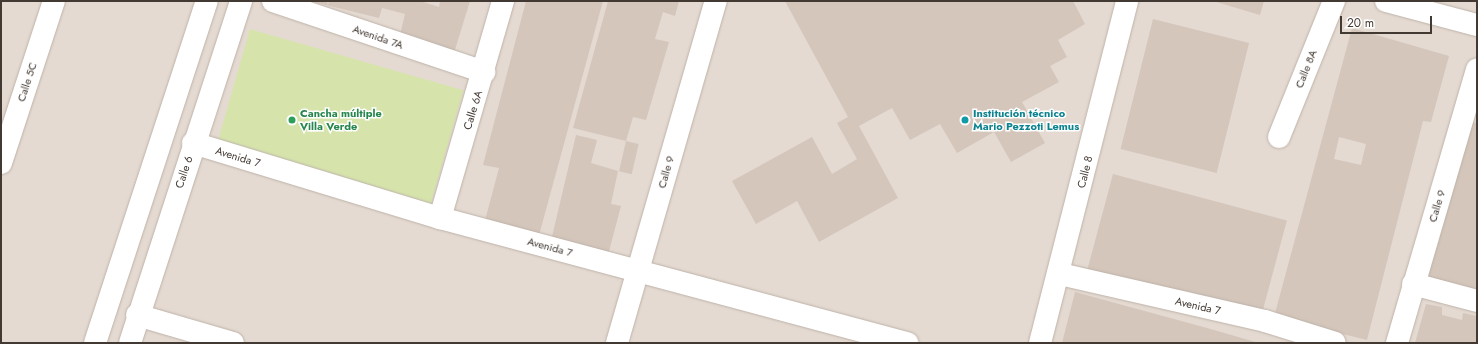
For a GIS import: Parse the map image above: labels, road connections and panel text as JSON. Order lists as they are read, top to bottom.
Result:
{
  "streets": {
    "street": [
      "Avenida 7A",
      "Calle 8A",
      "Calle 5C",
      "Calle 6A",
      "Avenida 7",
      "Calle 6",
      "Calle 9",
      "Calle 8"
    ]
  },
  "crossings": [
    ["Avenida 7A", "Calle 6A"],
    ["Calle 6A", "Avenida 7"],
    ["Avenida 7", "Calle 6"],
    ["Avenida 7", "Calle 9"],
    ["Avenida 7", "Calle 8"]
  ],
  "places": ["Cancha múltiple Villa Verde", "Institución técnico Mario Pezzoti Lemus"],
  "scale_bar": "20 m"
}
